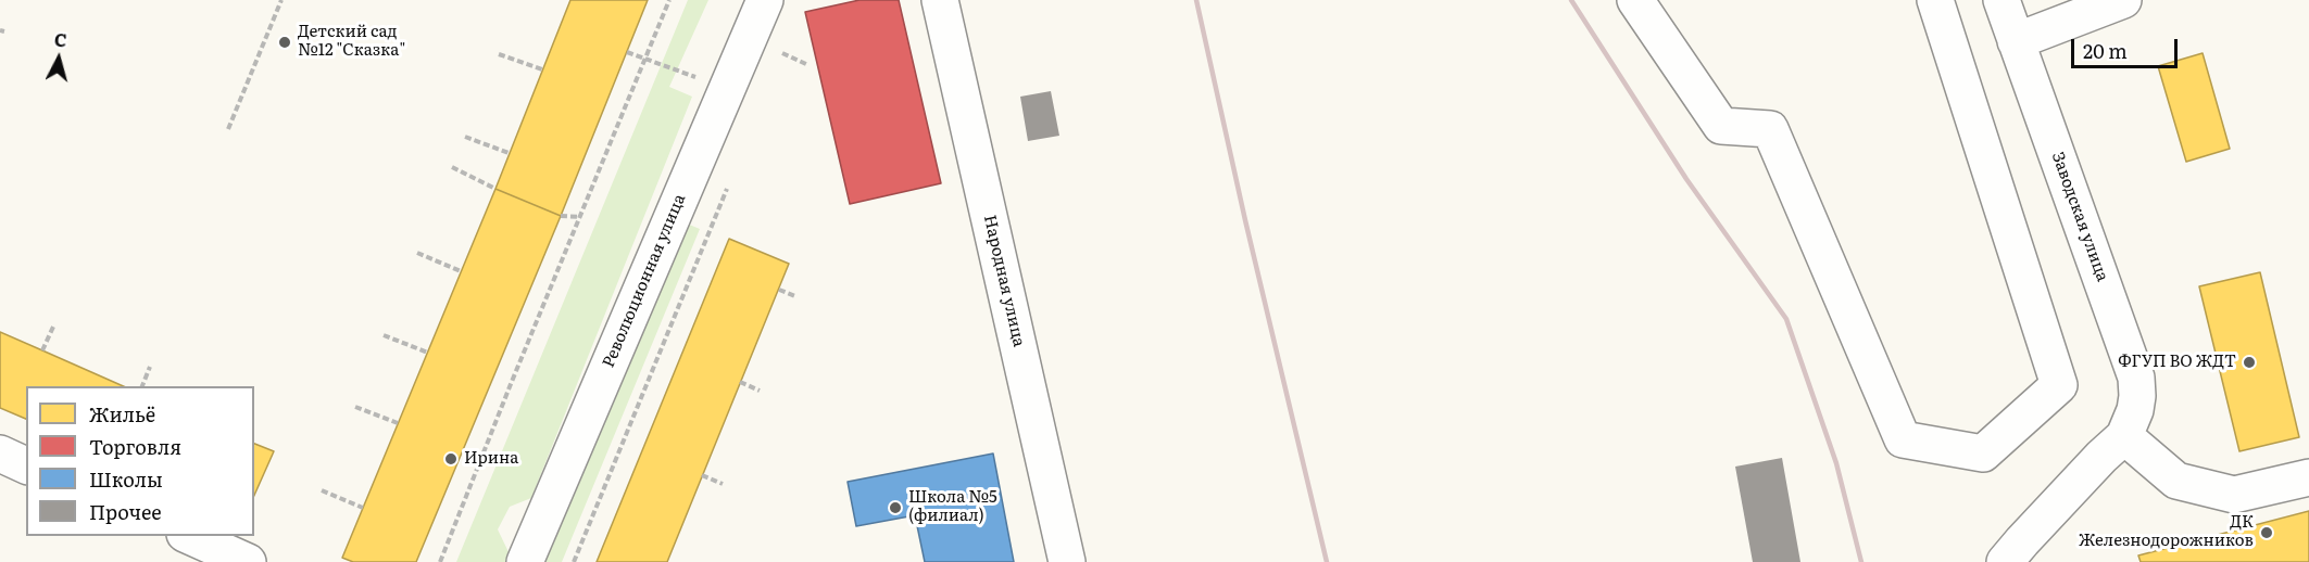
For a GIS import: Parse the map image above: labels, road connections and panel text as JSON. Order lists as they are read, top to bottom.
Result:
{
  "streets": {
    "street": ["Заводская улица", "Революционная улица", "Народная улица"]
  },
  "places": [
    "Детский сад №12 \"Сказка\"",
    "ФГУП ВО ЖДТ",
    "Ирина",
    "Школа №5 (филиал)",
    "ДК Железнодорожников"
  ],
  "legend": [
    "Жильё",
    "Торговля",
    "Школы",
    "Прочее"
  ],
  "scale_bar": "20 m",
  "north": "top"
}
